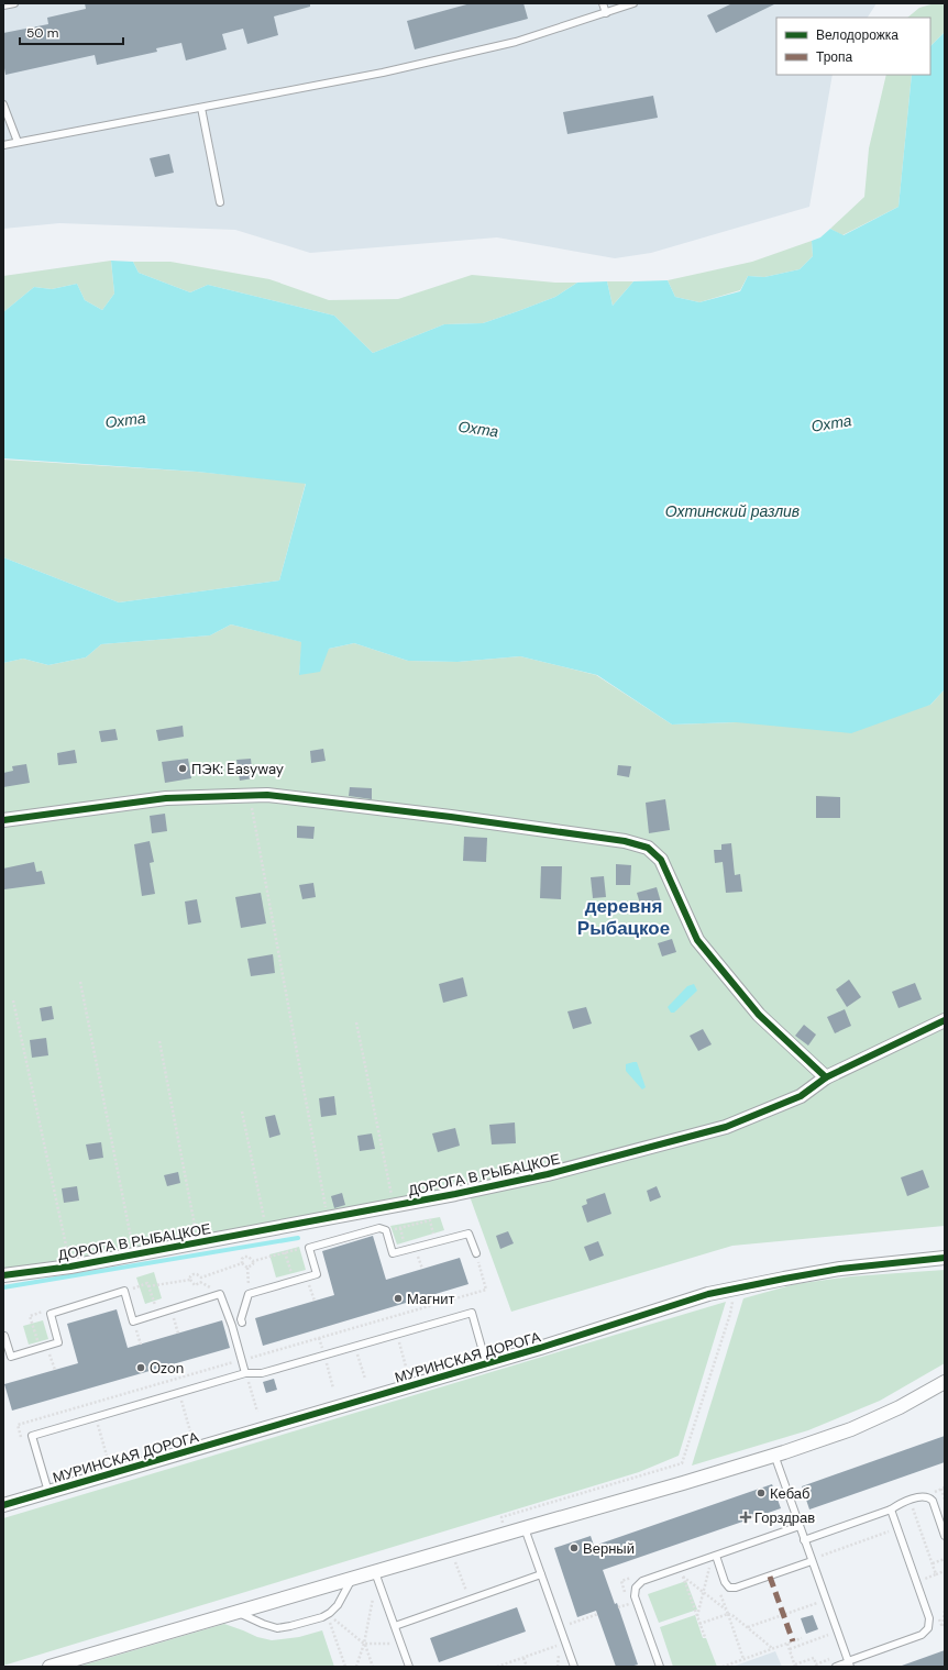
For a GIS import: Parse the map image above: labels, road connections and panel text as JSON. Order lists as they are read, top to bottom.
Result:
{
  "streets": {
    "street": ["ДОРОГА В РЫБАЦКОЕ", "МУРИНСКАЯ ДОРОГА"]
  },
  "districts": ["деревня Рыбацкое"],
  "water": ["Охта", "Охтинский разлив"],
  "places": {
    "other": [
      "ПЭК: Easyway",
      "Магнит",
      "Ozon",
      "Кебаб",
      "Верный"
    ],
    "health": ["Горздрав"]
  },
  "legend": ["Велодорожка", "Тропа"],
  "scale_bar": "50 m"
}
